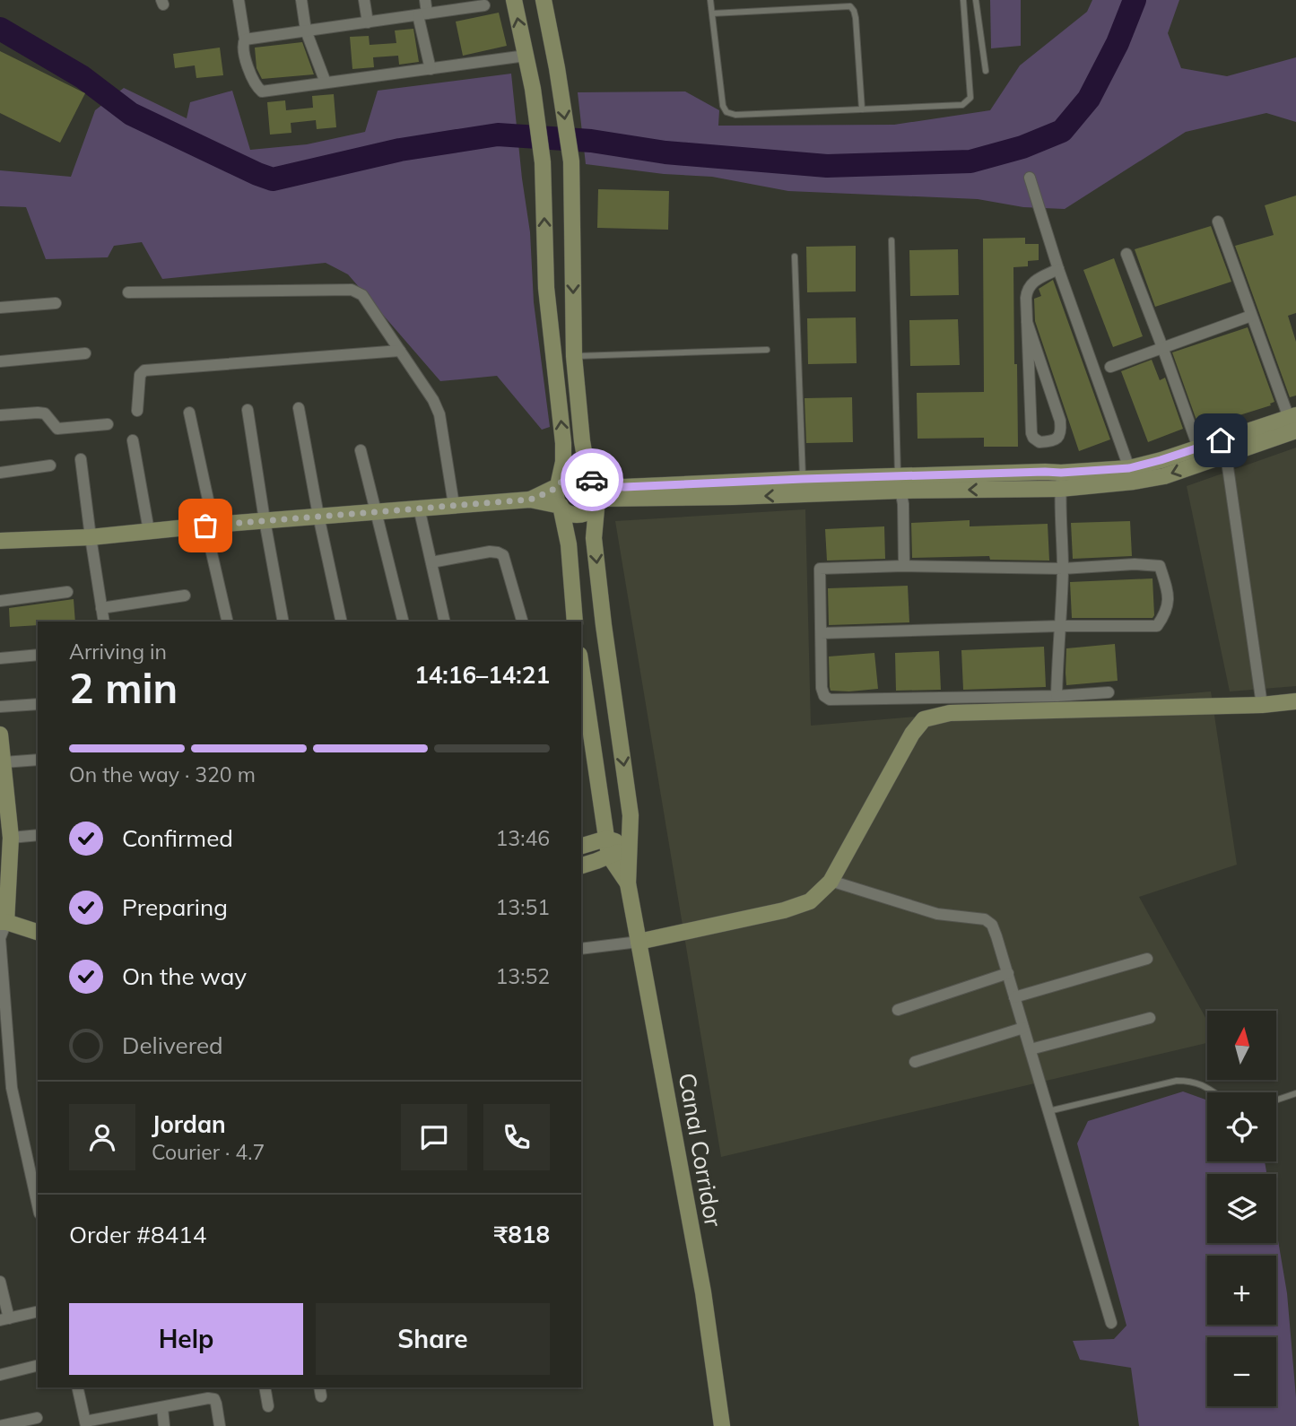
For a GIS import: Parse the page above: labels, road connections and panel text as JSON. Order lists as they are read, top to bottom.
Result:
{
  "streets": {
    "street": ["Canal Corridor"]
  },
  "north": "top",
  "page": {
    "heading": ["2 min", "Arriving in", "14:16–14:21"],
    "panel": [
      "Jordan",
      "Courier · 4.7",
      "Order #8414",
      "₹818"
    ],
    "bar": "On the way · 320 m",
    "list": [
      ["Confirmed", "13:46"],
      ["Preparing", "13:51"],
      ["On the way", "13:52"],
      "Delivered"
    ],
    "map_buttons": ["+", "−"],
    "buttons": ["Help", "Share"]
  }
}
